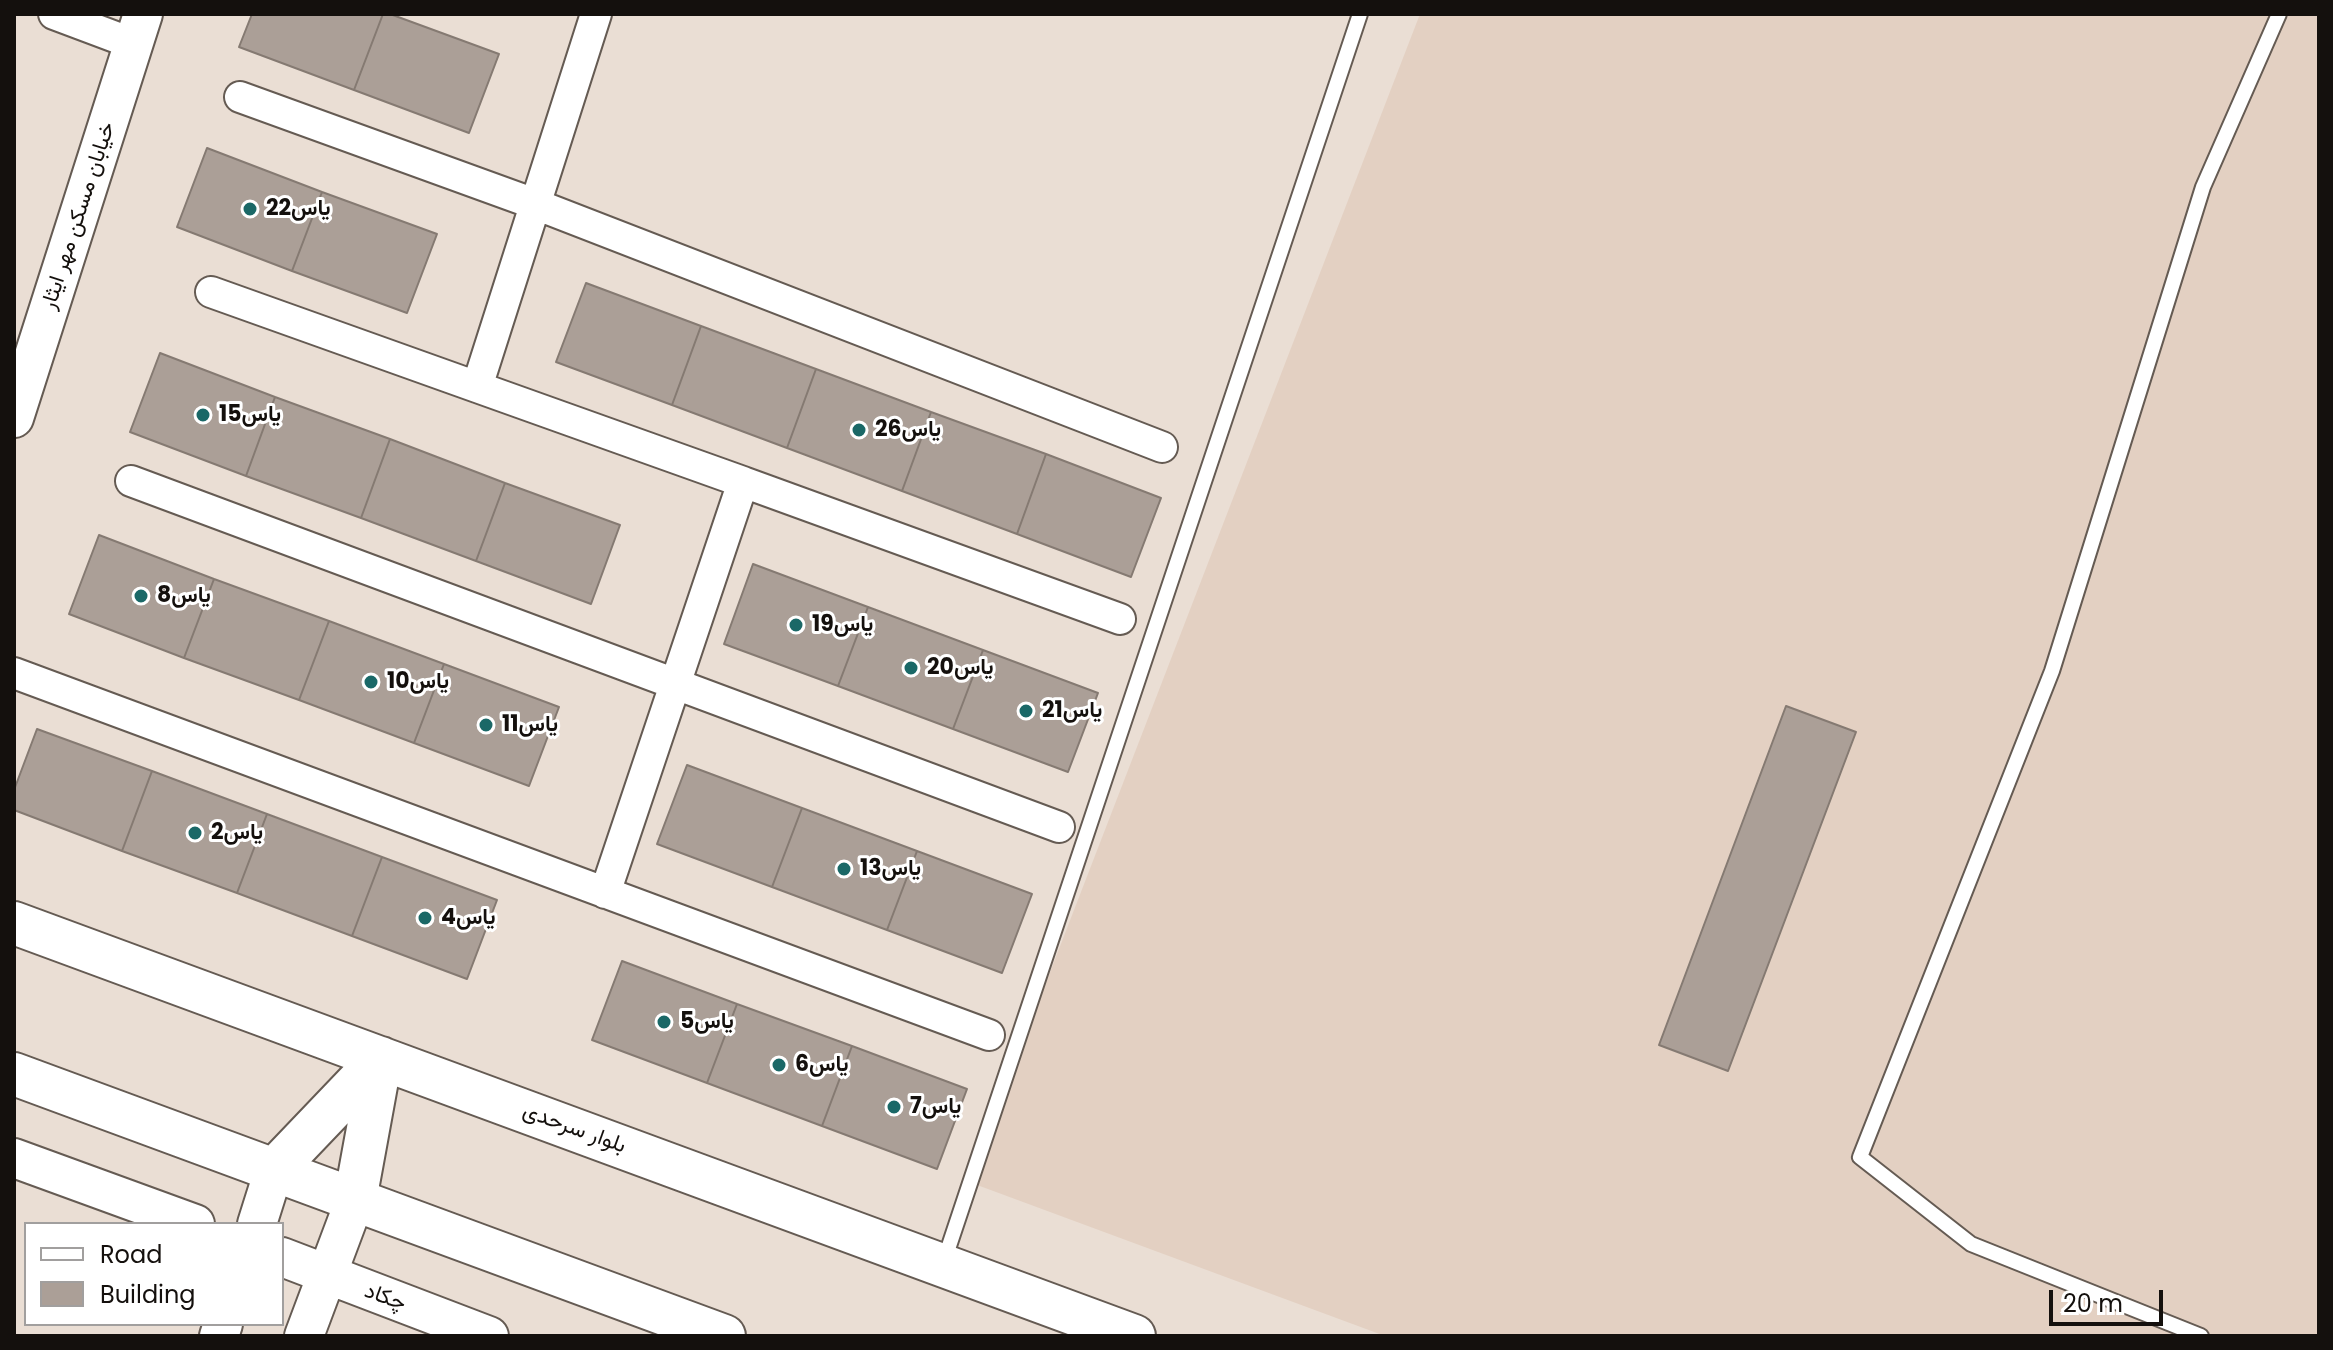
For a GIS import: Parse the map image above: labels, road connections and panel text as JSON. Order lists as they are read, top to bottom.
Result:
{
  "streets": {
    "main road": ["بلوار سرحدی"],
    "street": ["خیابان مسکن مهر ایثار", "چکاد"]
  },
  "places": [
    "یاس22",
    "یاس15",
    "یاس26",
    "یاس8",
    "یاس19",
    "یاس20",
    "یاس10",
    "یاس21",
    "یاس11",
    "یاس2",
    "یاس13",
    "یاس4",
    "یاس5",
    "یاس6",
    "یاس7"
  ],
  "legend": ["Road", "Building"],
  "scale_bar": "20 m"
}
